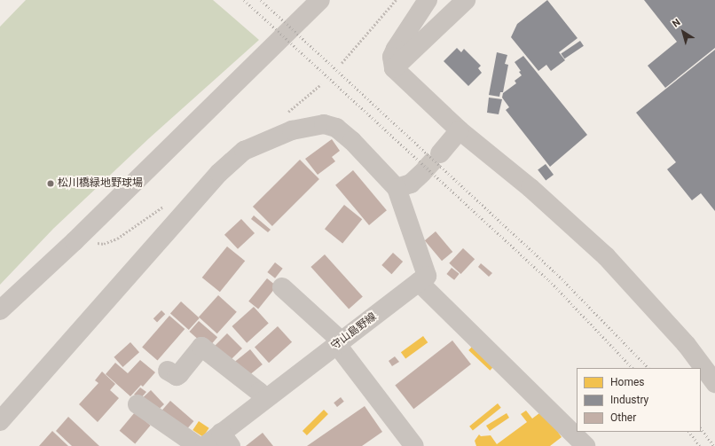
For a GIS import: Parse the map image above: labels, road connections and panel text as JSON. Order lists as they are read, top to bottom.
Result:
{
  "streets": {
    "street": ["守山島野線"]
  },
  "places": ["松川橋緑地野球場"],
  "legend": ["Homes", "Industry", "Other"],
  "north": "top left"
}
